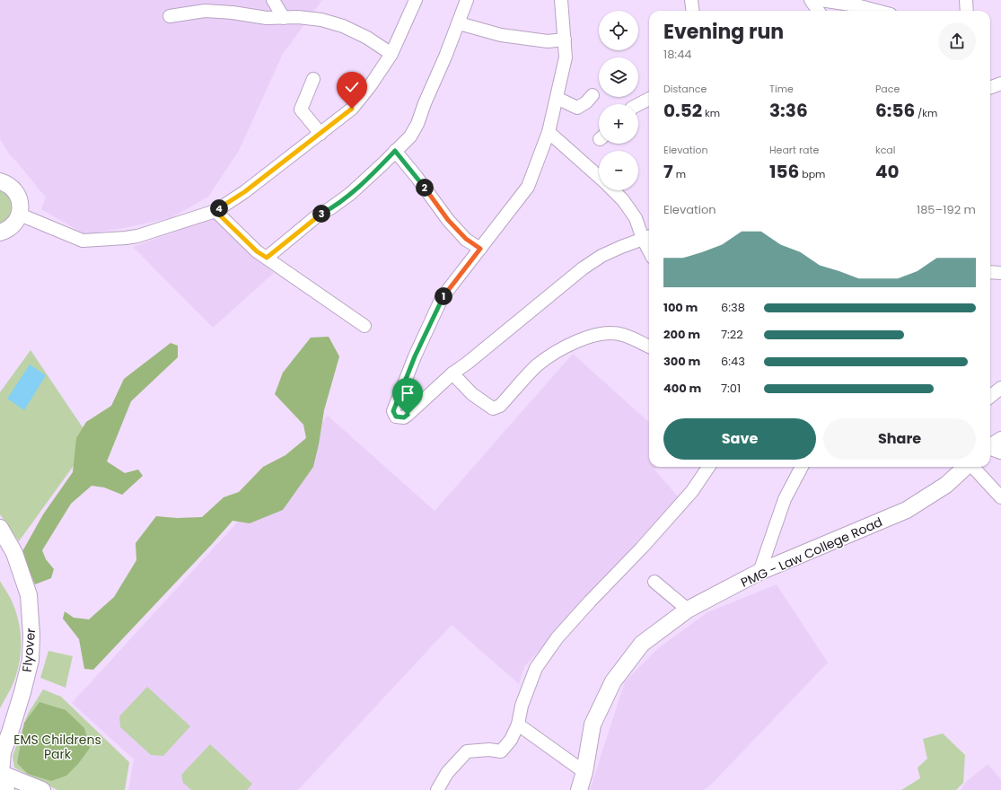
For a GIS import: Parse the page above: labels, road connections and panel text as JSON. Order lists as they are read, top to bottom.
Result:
{
  "streets": {
    "main road": ["PMG - Law College Road", "Flyover"]
  },
  "parks": ["EMS Childrens Park"],
  "page": {
    "map_buttons": ["+", "−"],
    "heading": ["Evening run", "18:44"],
    "stats": [
      ["Distance", "0.52 km"],
      ["Time", "3:36"],
      ["Pace", "6:56 /km"],
      ["Elevation", "7 m"],
      ["Heart rate", "156 bpm"],
      ["kcal", "40"]
    ],
    "pins": [
      "2",
      "4",
      "3",
      "1"
    ],
    "chart": ["Elevation", "185–192 m"],
    "list": [
      {
        "name": "100 m",
        "note": "6:38"
      },
      {
        "name": "200 m",
        "note": "7:22"
      },
      {
        "name": "300 m",
        "note": "6:43"
      },
      {
        "name": "400 m",
        "note": "7:01"
      }
    ],
    "buttons": ["Save", "Share"]
  }
}
